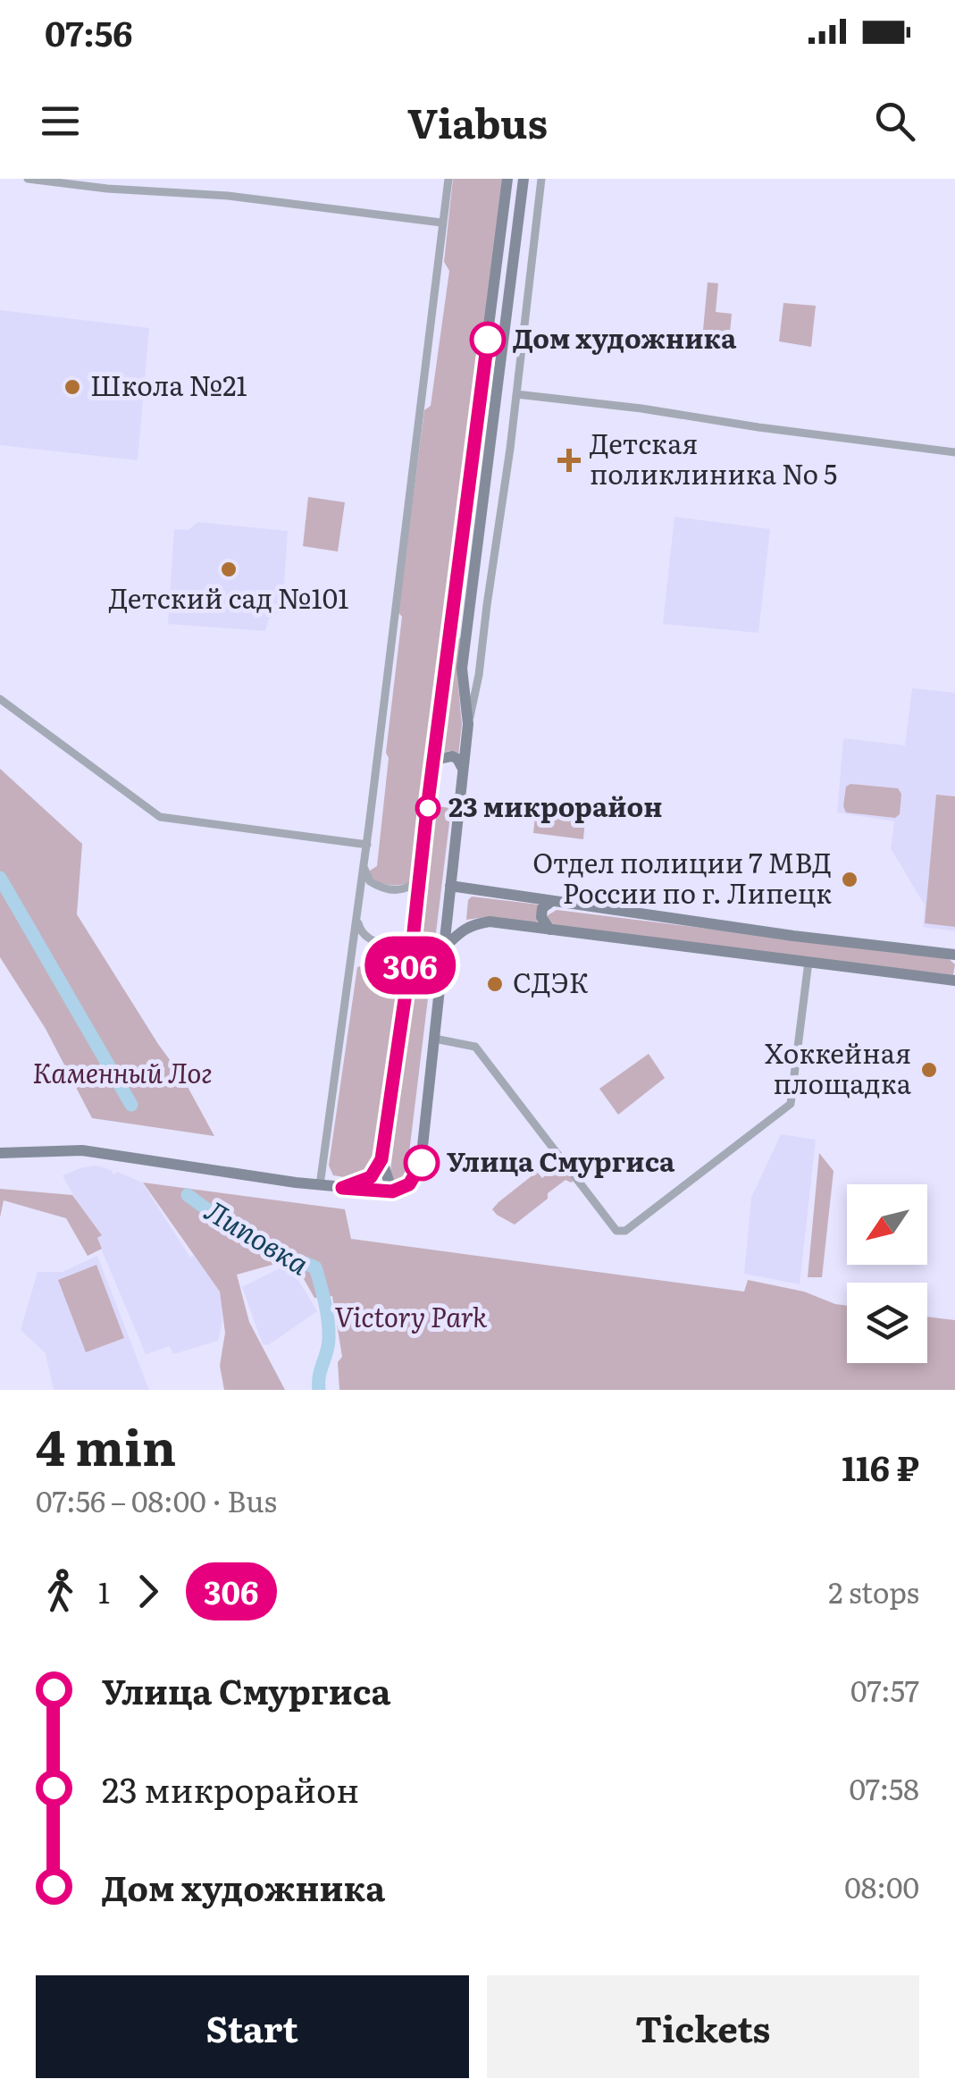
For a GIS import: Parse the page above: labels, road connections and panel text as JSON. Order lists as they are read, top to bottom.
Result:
{
  "water": ["Липовка"],
  "parks": ["Каменный Лог", "Victory Park"],
  "places": {
    "other": [
      "Дом художника",
      "Школа №21",
      "Детский сад №101",
      "23 микрорайон",
      "Отдел полиции 7 МВД России по г. Липецк",
      "СДЭК",
      "Хоккейная площадка",
      "Улица Смургиса"
    ],
    "health": ["Детская поликлиника No 5"]
  },
  "lines": ["bus line 306"],
  "north": "bottom left",
  "page": {
    "status": "07:56",
    "header": "Viabus",
    "on_map": "306",
    "heading": ["4 min", "07:56 – 08:00 · Bus", "116 ₽"],
    "legs": ["1", "306", "2 stops"],
    "list": [
      {
        "name": "Улица Смургиса",
        "value": "07:57"
      },
      {
        "name": "23 микрорайон",
        "value": "07:58"
      },
      {
        "name": "Дом художника",
        "value": "08:00"
      }
    ],
    "buttons": ["Start", "Tickets"]
  }
}
